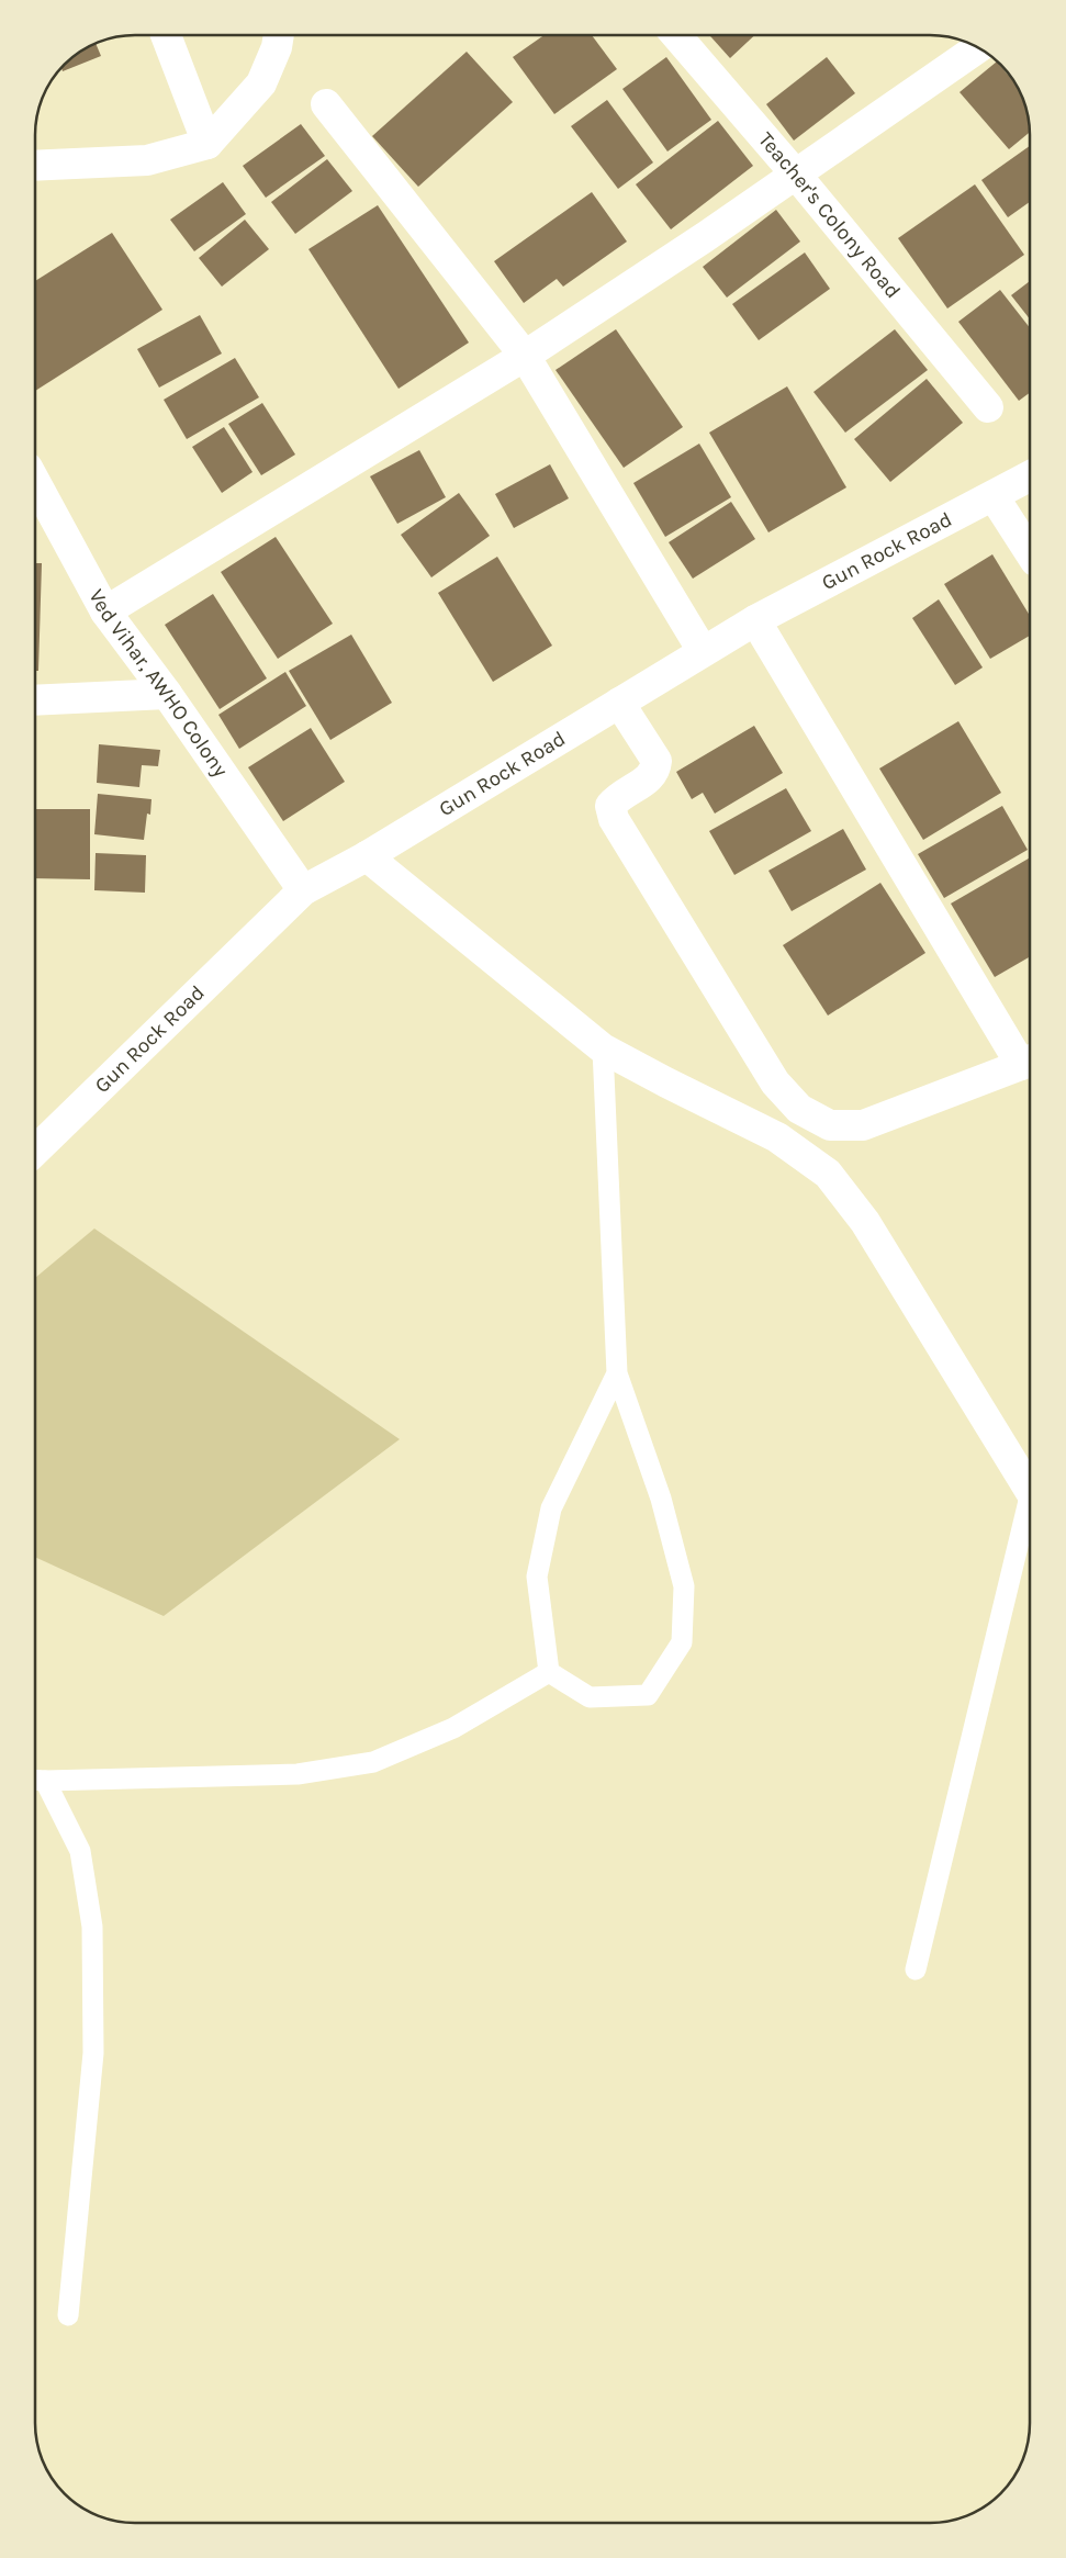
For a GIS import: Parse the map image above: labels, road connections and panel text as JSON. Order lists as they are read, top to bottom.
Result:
{
  "streets": {
    "street": ["Teacher's Colony Road", "Gun Rock Road", "Ved Vihar, AWHO Colony"]
  },
  "crossings": [
    ["Gun Rock Road", "Ved Vihar, AWHO Colony"]
  ]
}
